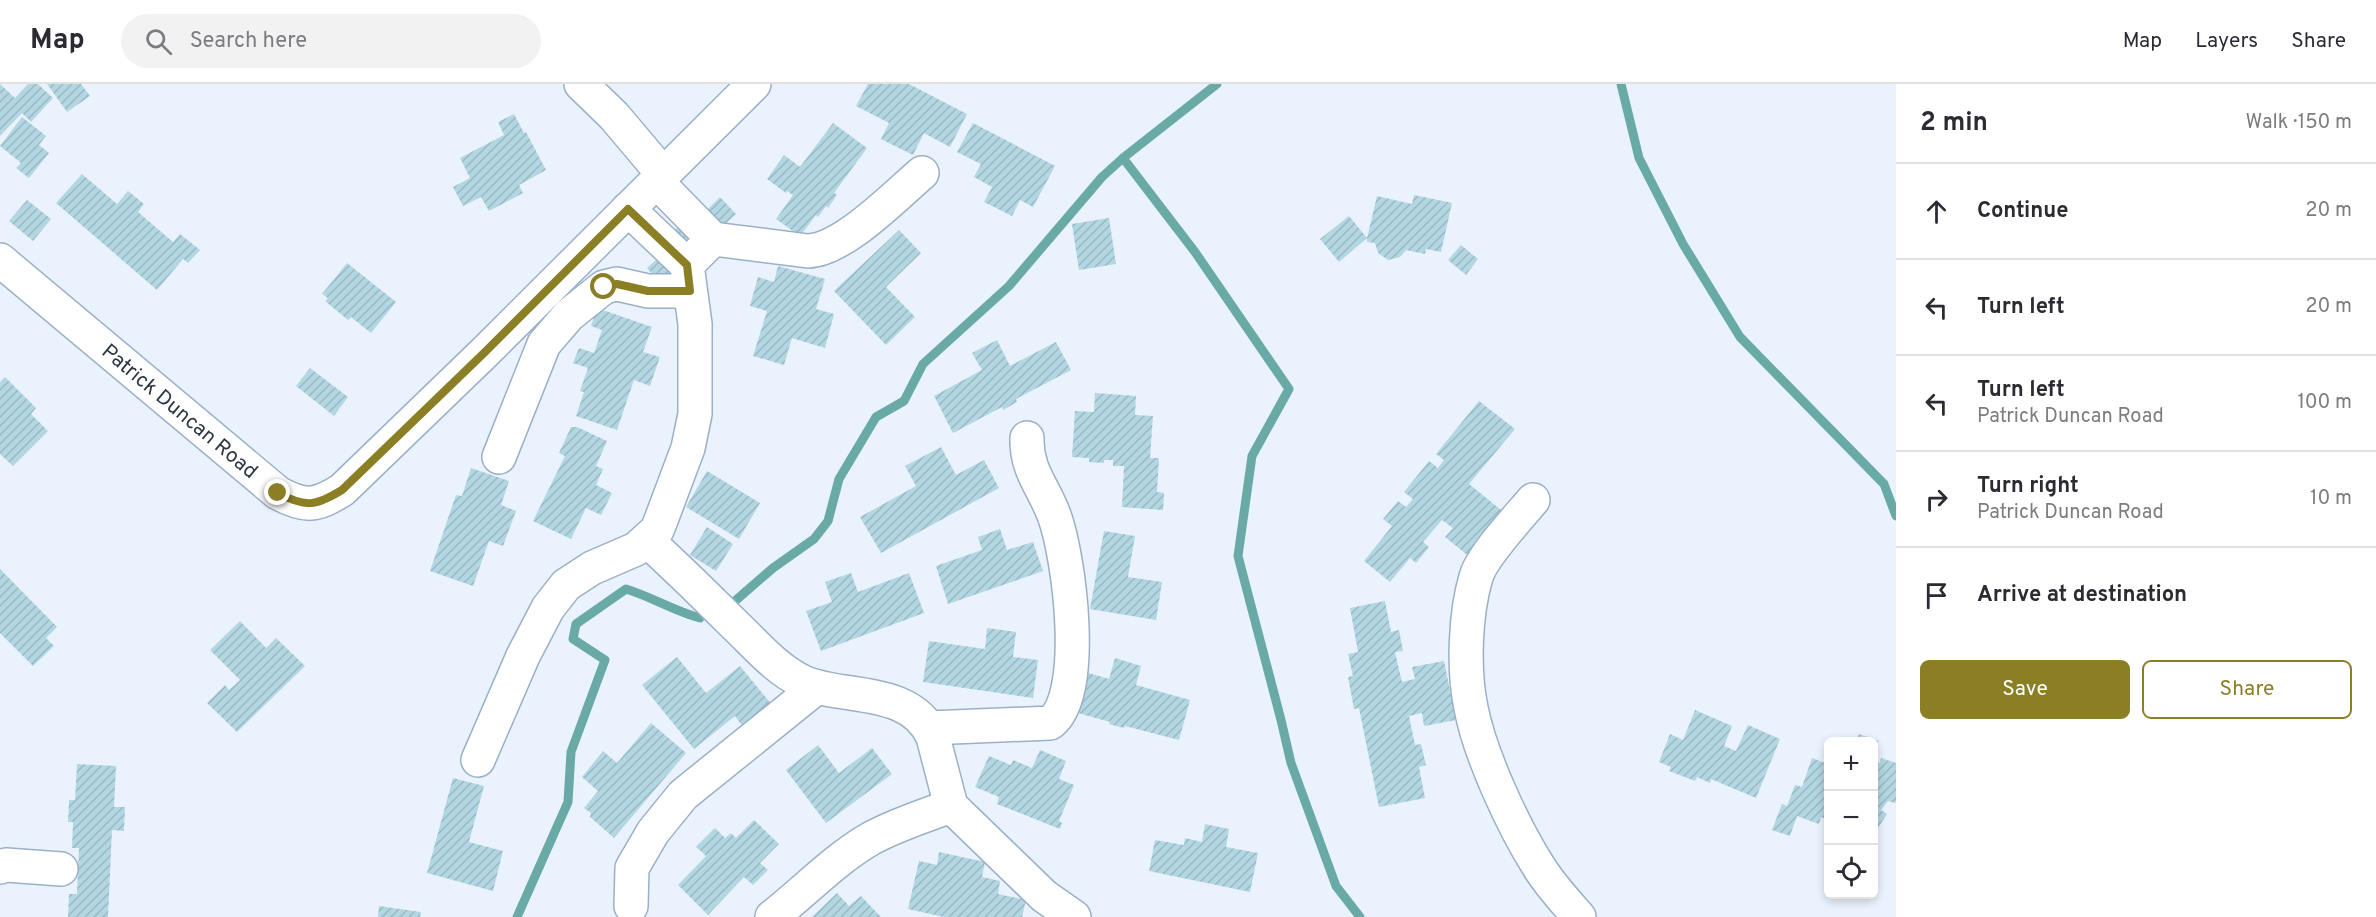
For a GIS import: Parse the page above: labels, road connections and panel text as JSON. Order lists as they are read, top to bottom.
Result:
{
  "streets": {
    "street": ["Patrick Duncan Road"]
  },
  "page": {
    "header": "Map",
    "search": "Search here",
    "nav": ["Map", "Layers", "Share"],
    "heading": ["2 min", "Walk · 150 m"],
    "list": [
      ["Continue", "20 m"],
      ["Turn left", "20 m"],
      ["Turn left", "Patrick Duncan Road", "100 m"],
      ["Turn right", "Patrick Duncan Road", "10 m"],
      "Arrive at destination"
    ],
    "buttons": ["Save", "Share"],
    "map_buttons": ["+", "−"]
  }
}
